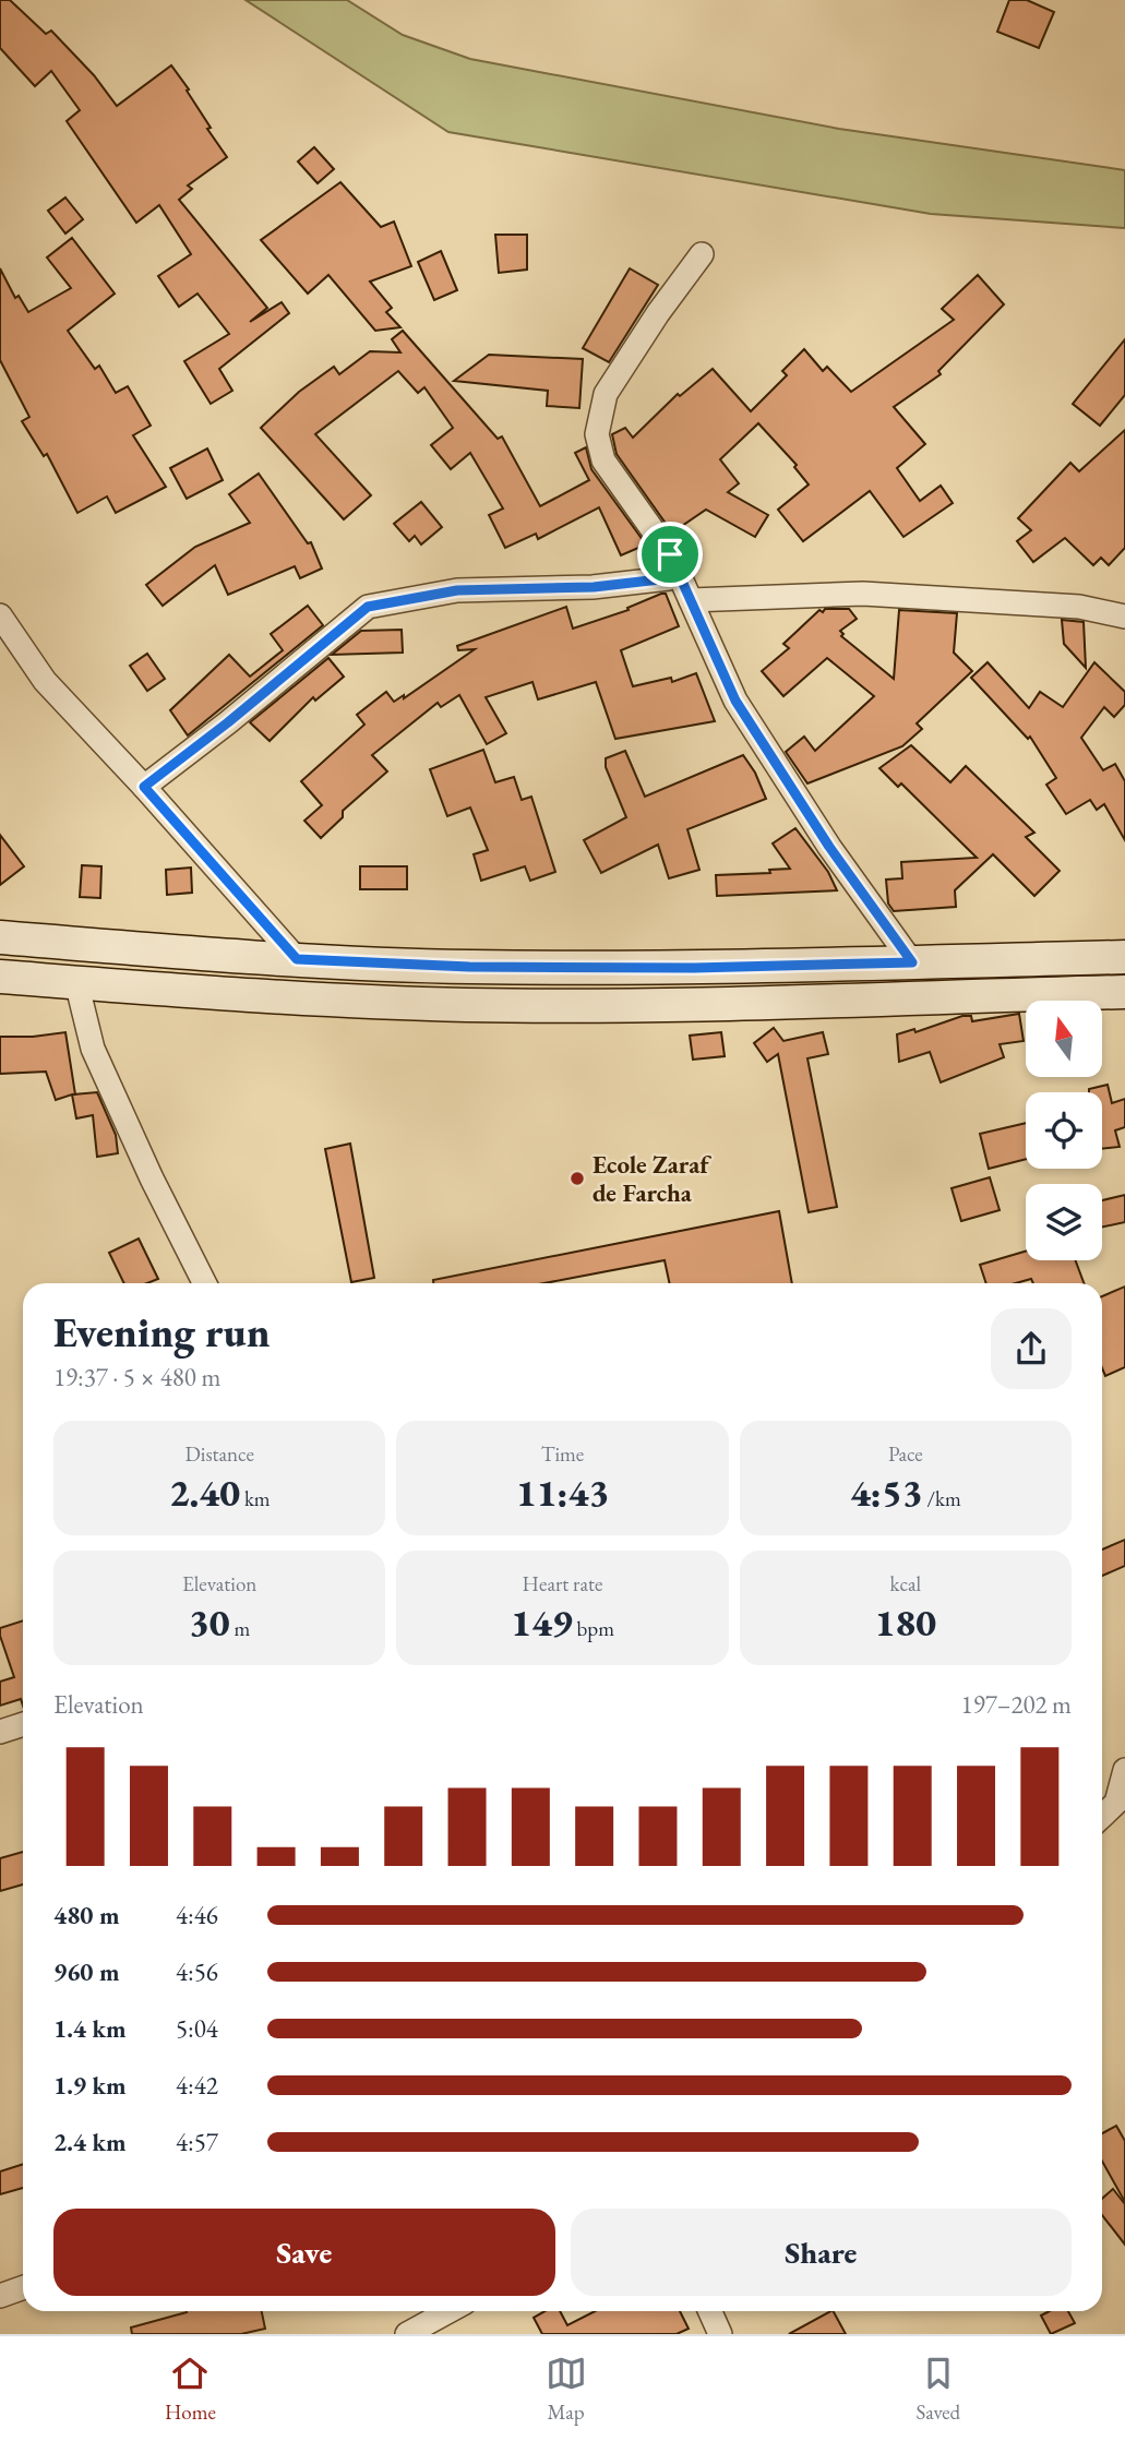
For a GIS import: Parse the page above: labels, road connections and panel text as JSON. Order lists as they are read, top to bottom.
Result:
{
  "places": ["Ecole Zaraf de Farcha"],
  "north": "top",
  "page": {
    "heading": ["Evening run", "19:37 · 5 × 480 m"],
    "stats": [
      ["Distance", "2.40 km"],
      ["Time", "11:43"],
      ["Pace", "4:53 /km"],
      ["Elevation", "30 m"],
      ["Heart rate", "149 bpm"],
      ["kcal", "180"]
    ],
    "chart": ["Elevation", "197–202 m"],
    "list": [
      {
        "name": "480 m",
        "note": "4:46"
      },
      {
        "name": "960 m",
        "note": "4:56"
      },
      {
        "name": "1.4 km",
        "note": "5:04"
      },
      {
        "name": "1.9 km",
        "note": "4:42"
      },
      {
        "name": "2.4 km",
        "note": "4:57"
      }
    ],
    "buttons": ["Save", "Share"],
    "tabs": ["Home", "Map", "Saved"]
  }
}
